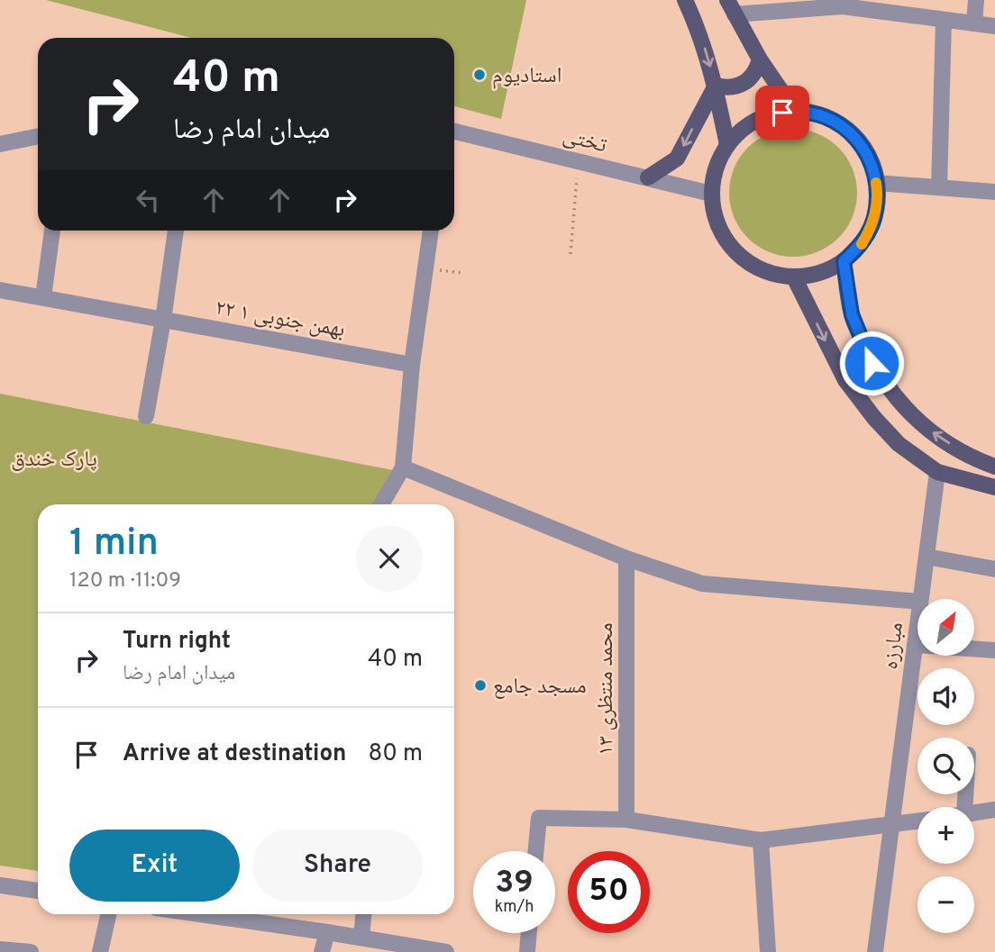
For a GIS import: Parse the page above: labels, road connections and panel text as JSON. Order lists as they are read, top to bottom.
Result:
{
  "streets": {
    "street": [
      "تختی",
      "۲۲ بهمن جنوبی ۱",
      "مبارزه",
      "محمد منتظری ۱۳"
    ]
  },
  "parks": ["پارک خندق"],
  "places": ["استادیوم", "مسجد جامع"],
  "north": "top right",
  "page": {
    "turn": ["40 m", "میدان امام رضا"],
    "heading": ["1 min", "120 m · 11:09"],
    "map_buttons": ["+", "−"],
    "list": [
      {
        "name": "Turn right",
        "note": "میدان امام رضا",
        "value": "40 m"
      },
      {
        "name": "Arrive at destination",
        "value": "80 m"
      }
    ],
    "buttons": ["Exit", "Share"],
    "speed": "39 km/h",
    "limit": "50"
  }
}
